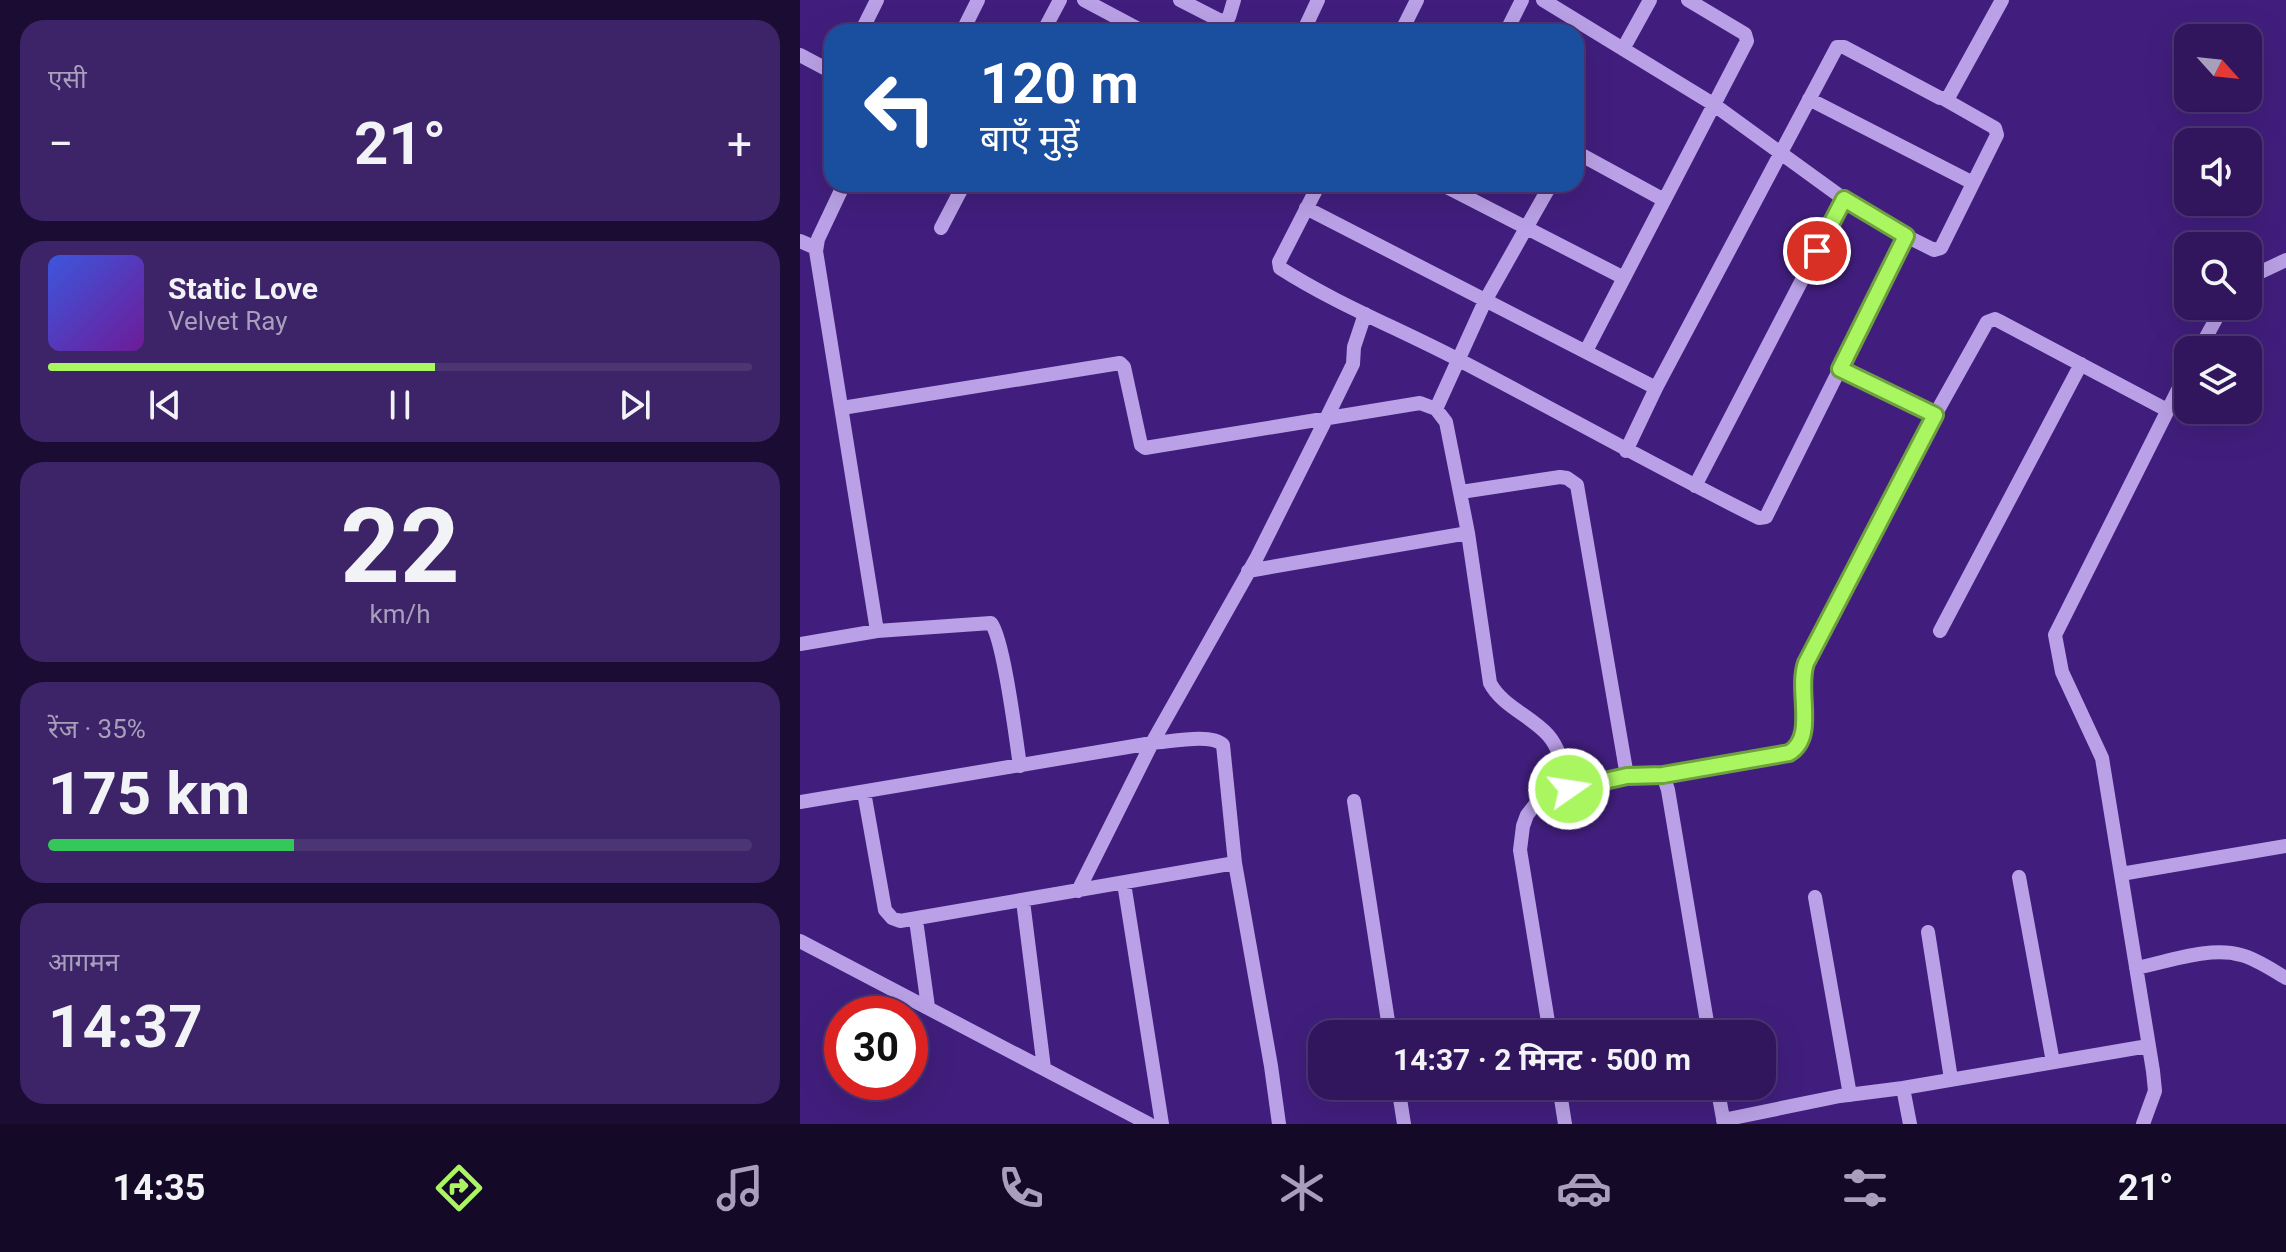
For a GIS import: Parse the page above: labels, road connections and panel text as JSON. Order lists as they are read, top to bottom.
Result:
{
  "north": "bottom right",
  "page": {
    "tile": [
      "एसी",
      ["22", "km/h"],
      ["रेंज · 35%", "175 km"],
      ["आगमन", "14:37"]
    ],
    "turn": ["120 m", "बाएँ मुड़ें"],
    "heat": ["−", "21°", "+"],
    "song": ["Static Love", "Velvet Ray"],
    "limit": "30",
    "trip": "14:37 · 2 मिनट · 500 m",
    "tabs": ["14:35", "21°"]
  }
}
